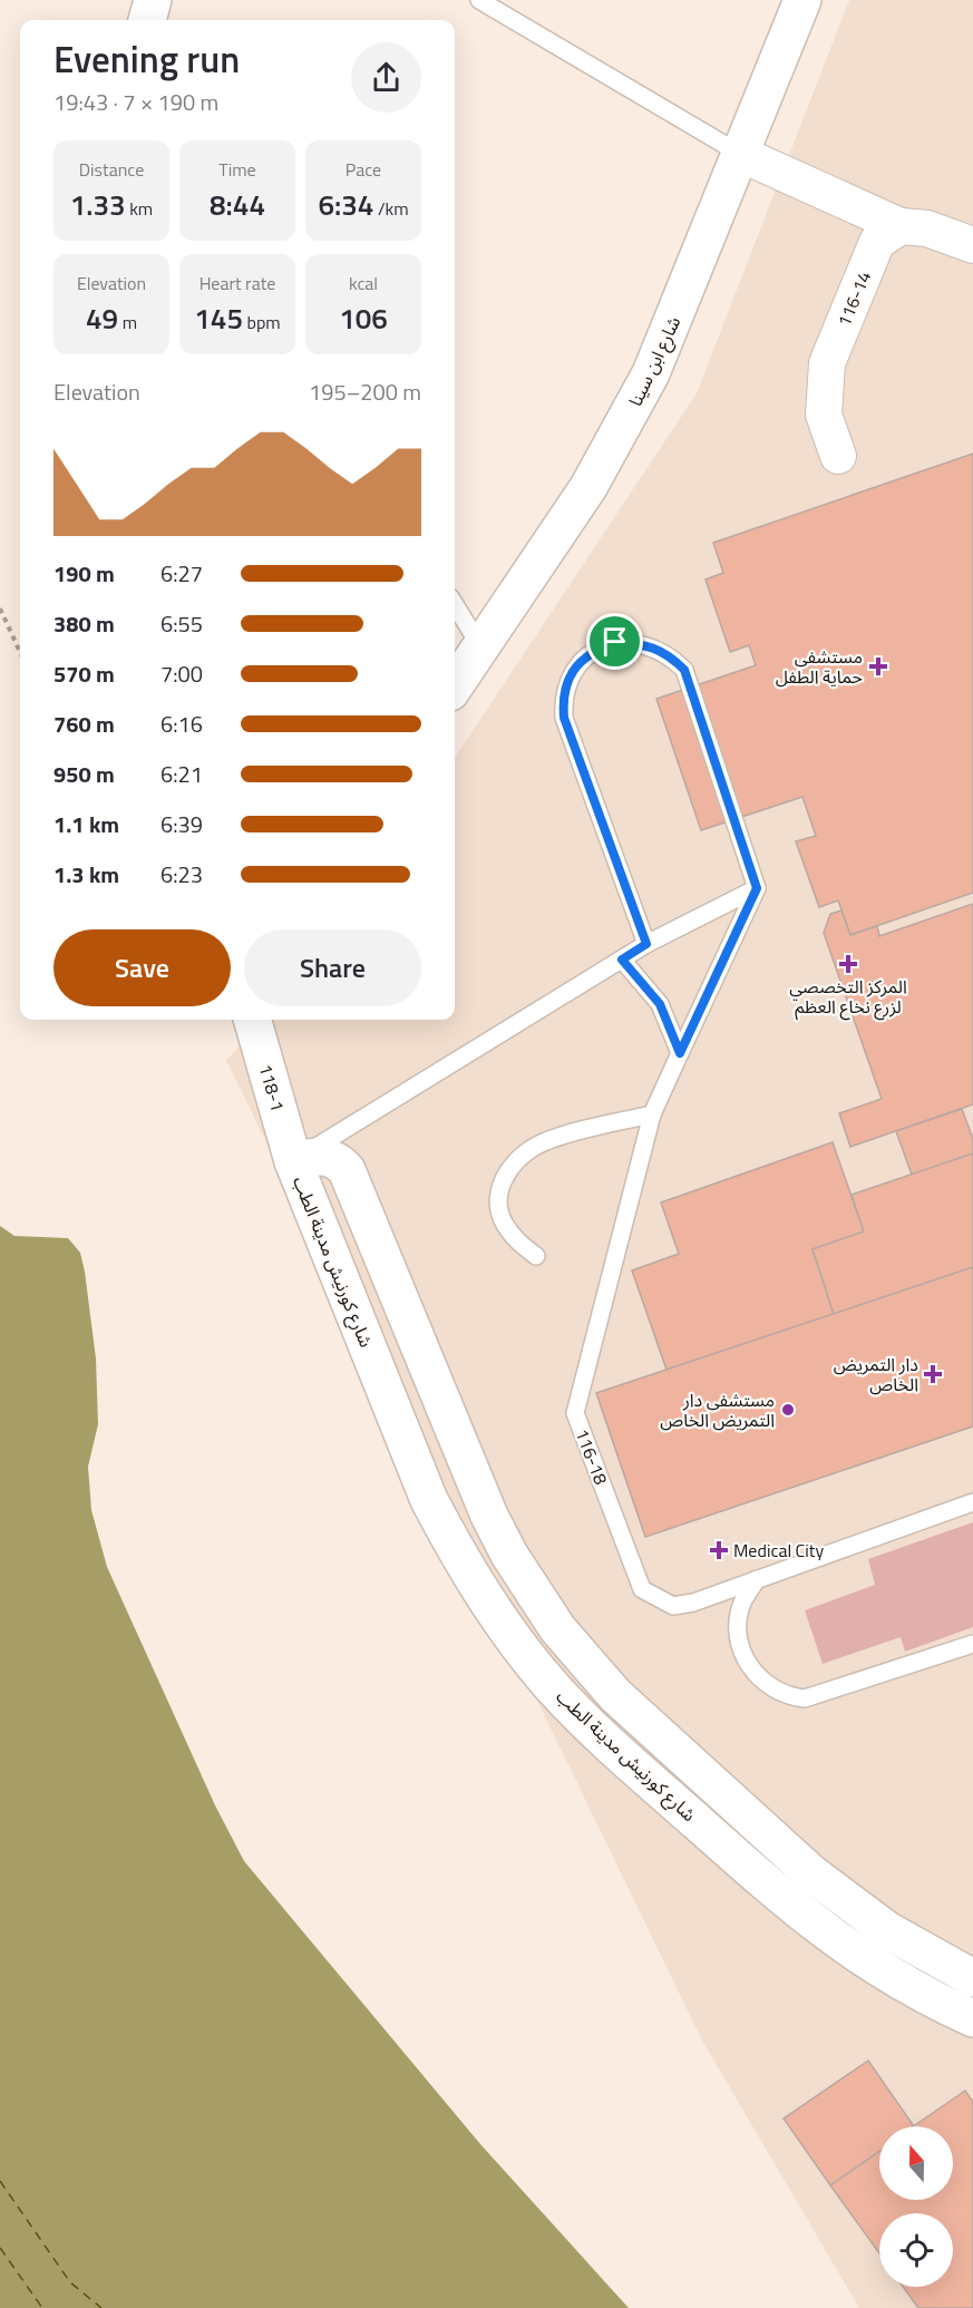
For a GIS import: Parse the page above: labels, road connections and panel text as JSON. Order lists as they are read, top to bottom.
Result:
{
  "streets": {
    "street": [
      "116-14",
      "شارع ابن سينا",
      "118-1",
      "شارع كورنيش مدينة الطب"
    ],
    "lane": ["116-18"]
  },
  "crossings": [
    ["118-1", "شارع كورنيش مدينة الطب"]
  ],
  "places": {
    "health": [
      "مستشفى حماية الطفل",
      "المركز التخصصي لزرع نخاع العظم",
      "دار التمريض الخاص",
      "Medical City"
    ],
    "other": ["مستشفى دار التمريض الخاص"]
  },
  "north": "top",
  "page": {
    "heading": ["Evening run", "19:43 · 7 × 190 m"],
    "stats": [
      ["Distance", "1.33 km"],
      ["Time", "8:44"],
      ["Pace", "6:34 /km"],
      ["Elevation", "49 m"],
      ["Heart rate", "145 bpm"],
      ["kcal", "106"]
    ],
    "chart": ["Elevation", "195–200 m"],
    "list": [
      {
        "name": "190 m",
        "note": "6:27"
      },
      {
        "name": "380 m",
        "note": "6:55"
      },
      {
        "name": "570 m",
        "note": "7:00"
      },
      {
        "name": "760 m",
        "note": "6:16"
      },
      {
        "name": "950 m",
        "note": "6:21"
      },
      {
        "name": "1.1 km",
        "note": "6:39"
      },
      {
        "name": "1.3 km",
        "note": "6:23"
      }
    ],
    "buttons": ["Save", "Share"]
  }
}
